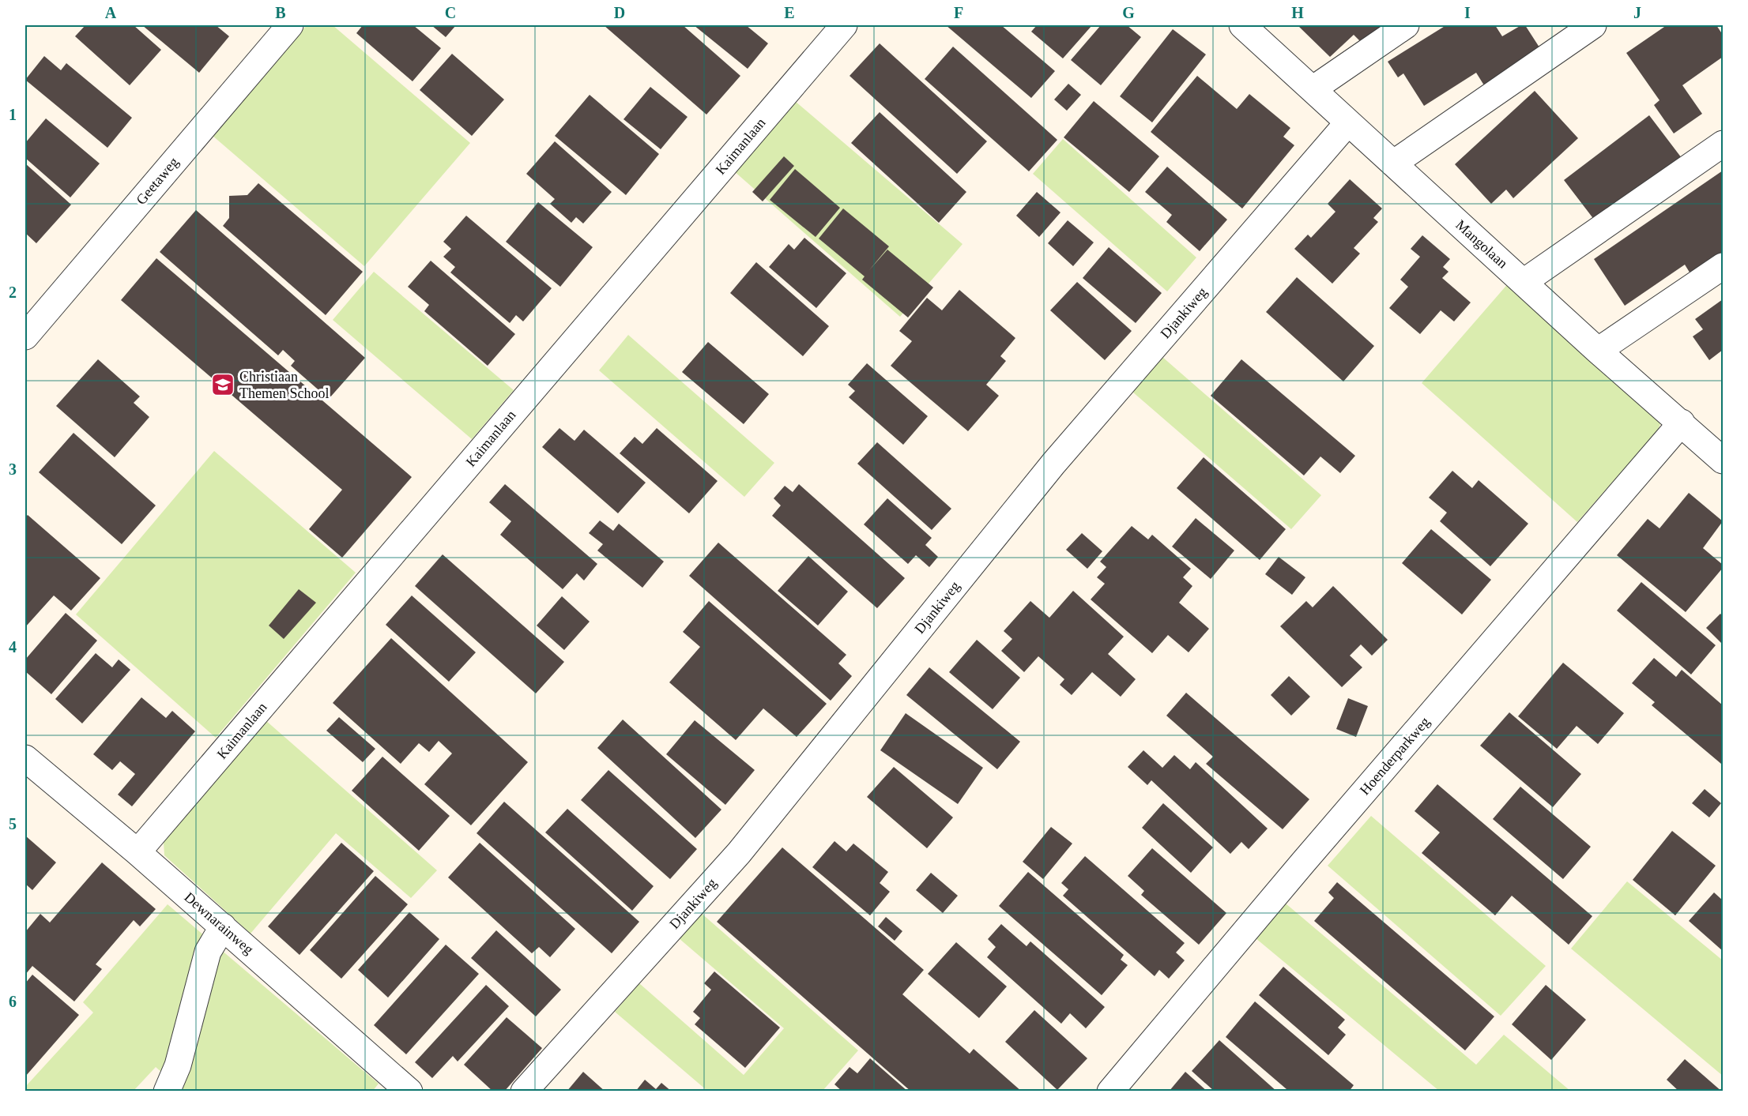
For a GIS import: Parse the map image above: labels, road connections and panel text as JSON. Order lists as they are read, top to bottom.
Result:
{
  "streets": {
    "street": [
      "Kaimanlaan",
      "Geetaweg",
      "Mangolaan",
      "Djankiweg",
      "Hoenderparkweg",
      "Dewnarainweg"
    ]
  },
  "crossings": [
    ["Kaimanlaan", "Dewnarainweg"],
    ["Mangolaan", "Djankiweg"],
    ["Mangolaan", "Hoenderparkweg"]
  ],
  "places": {
    "school or university": ["Christiaan Themen School"]
  },
  "grid": {
    "columns": [
      "A",
      "B",
      "C",
      "D",
      "E",
      "F",
      "G",
      "H",
      "I",
      "J"
    ],
    "rows": [
      "1",
      "2",
      "3",
      "4",
      "5",
      "6"
    ]
  }
}
